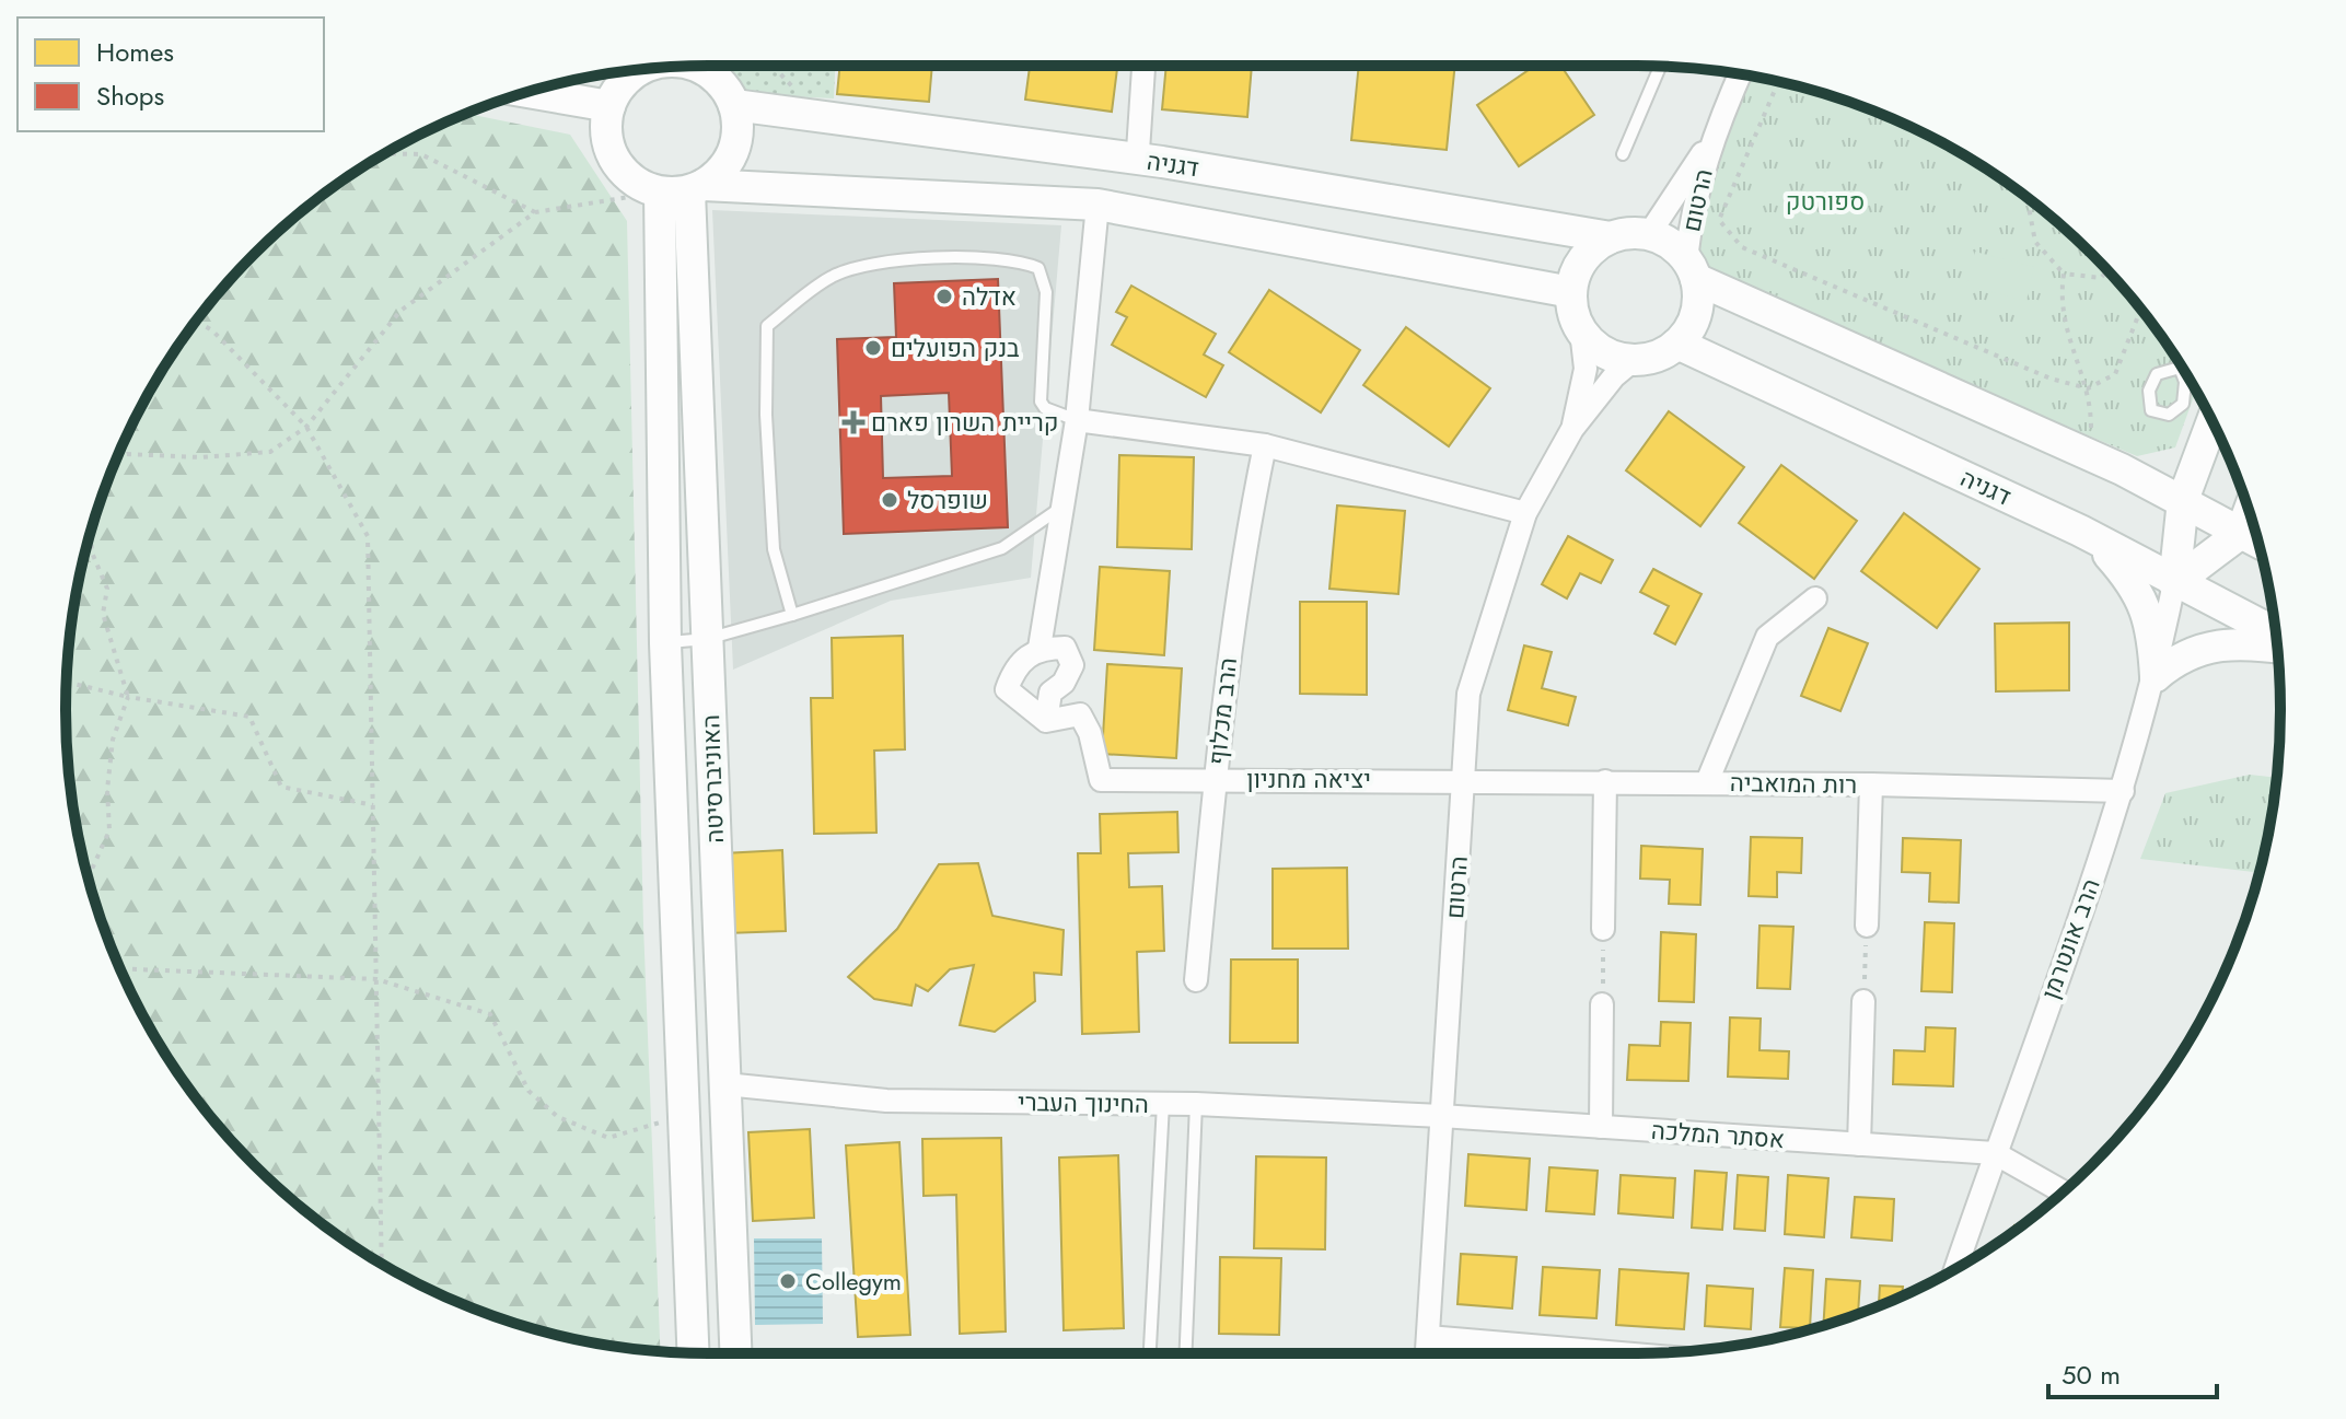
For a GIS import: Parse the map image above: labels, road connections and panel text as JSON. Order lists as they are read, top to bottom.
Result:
{
  "streets": {
    "street": [
      "דגניה",
      "הרטום",
      "הרב מכלוף",
      "האוניברסיטה",
      "יציאה מחניון",
      "רות המואביה",
      "הרב אונטרמן",
      "החינוך העברי",
      "אסתר המלכה"
    ]
  },
  "crossings": [
    ["דגניה", "הרטום"],
    ["דגניה", "הרב אונטרמן"],
    ["הרטום", "יציאה מחניון"],
    ["הרטום", "רות המואביה"],
    ["הרטום", "החינוך העברי"],
    ["הרטום", "אסתר המלכה"],
    ["הרב מכלוף", "יציאה מחניון"],
    ["האוניברסיטה", "החינוך העברי"],
    ["יציאה מחניון", "רות המואביה"],
    ["רות המואביה", "הרב אונטרמן"],
    ["הרב אונטרמן", "אסתר המלכה"],
    ["החינוך העברי", "אסתר המלכה"]
  ],
  "parks": ["ספורטק"],
  "places": {
    "other": [
      "אדלה",
      "בנק הפועלים",
      "שופרסל",
      "Collegym"
    ],
    "health": ["קריית השרון פארם"]
  },
  "legend": ["Homes", "Shops"],
  "scale_bar": "50 m"
}
